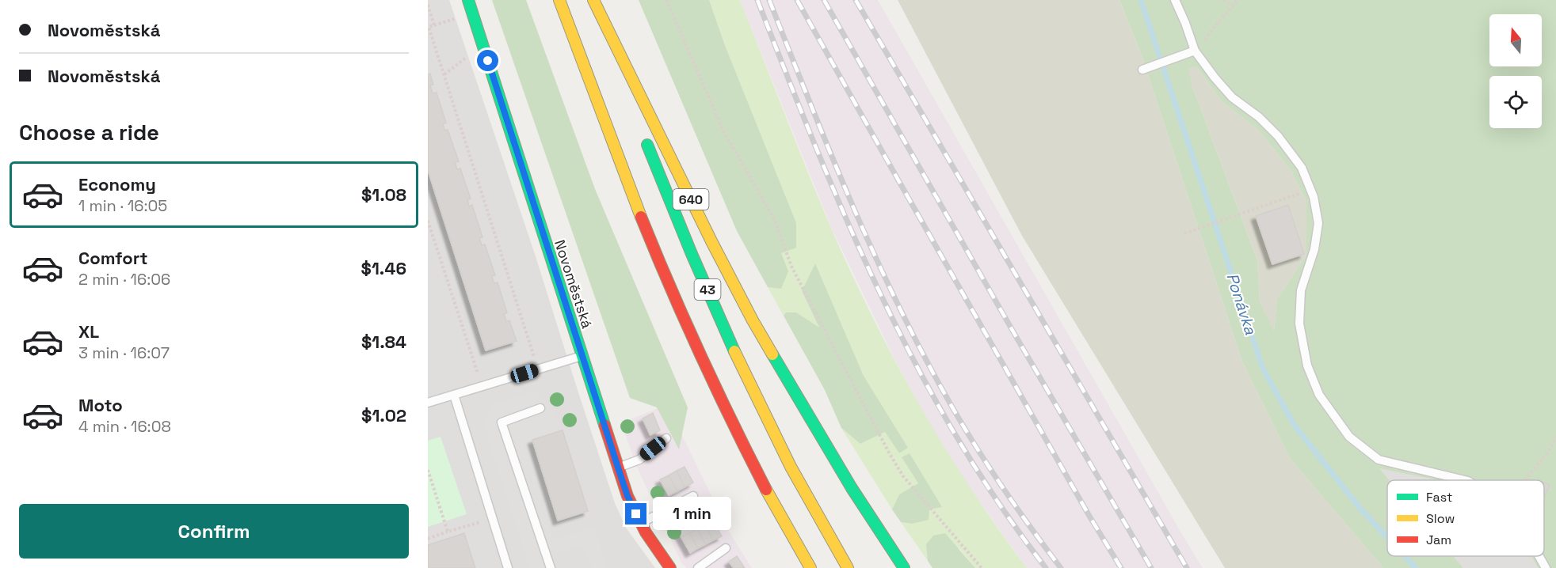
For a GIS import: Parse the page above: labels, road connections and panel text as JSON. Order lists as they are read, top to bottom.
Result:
{
  "streets": {
    "main road": ["640", "Novoměstská", "43"]
  },
  "water": ["Ponávka"],
  "legend": ["Fast", "Slow", "Jam"],
  "north": "top",
  "page": {
    "banner": ["Novoměstská", "Novoměstská"],
    "heading": "Choose a ride",
    "list": [
      {
        "name": "Economy",
        "note": "1 min · 16:05",
        "value": "$1.08"
      },
      {
        "name": "Comfort",
        "note": "2 min · 16:06",
        "value": "$1.46"
      },
      {
        "name": "XL",
        "note": "3 min · 16:07",
        "value": "$1.84"
      },
      {
        "name": "Moto",
        "note": "4 min · 16:08",
        "value": "$1.02"
      }
    ],
    "buttons": "Confirm",
    "bubble": "1 min"
  }
}
